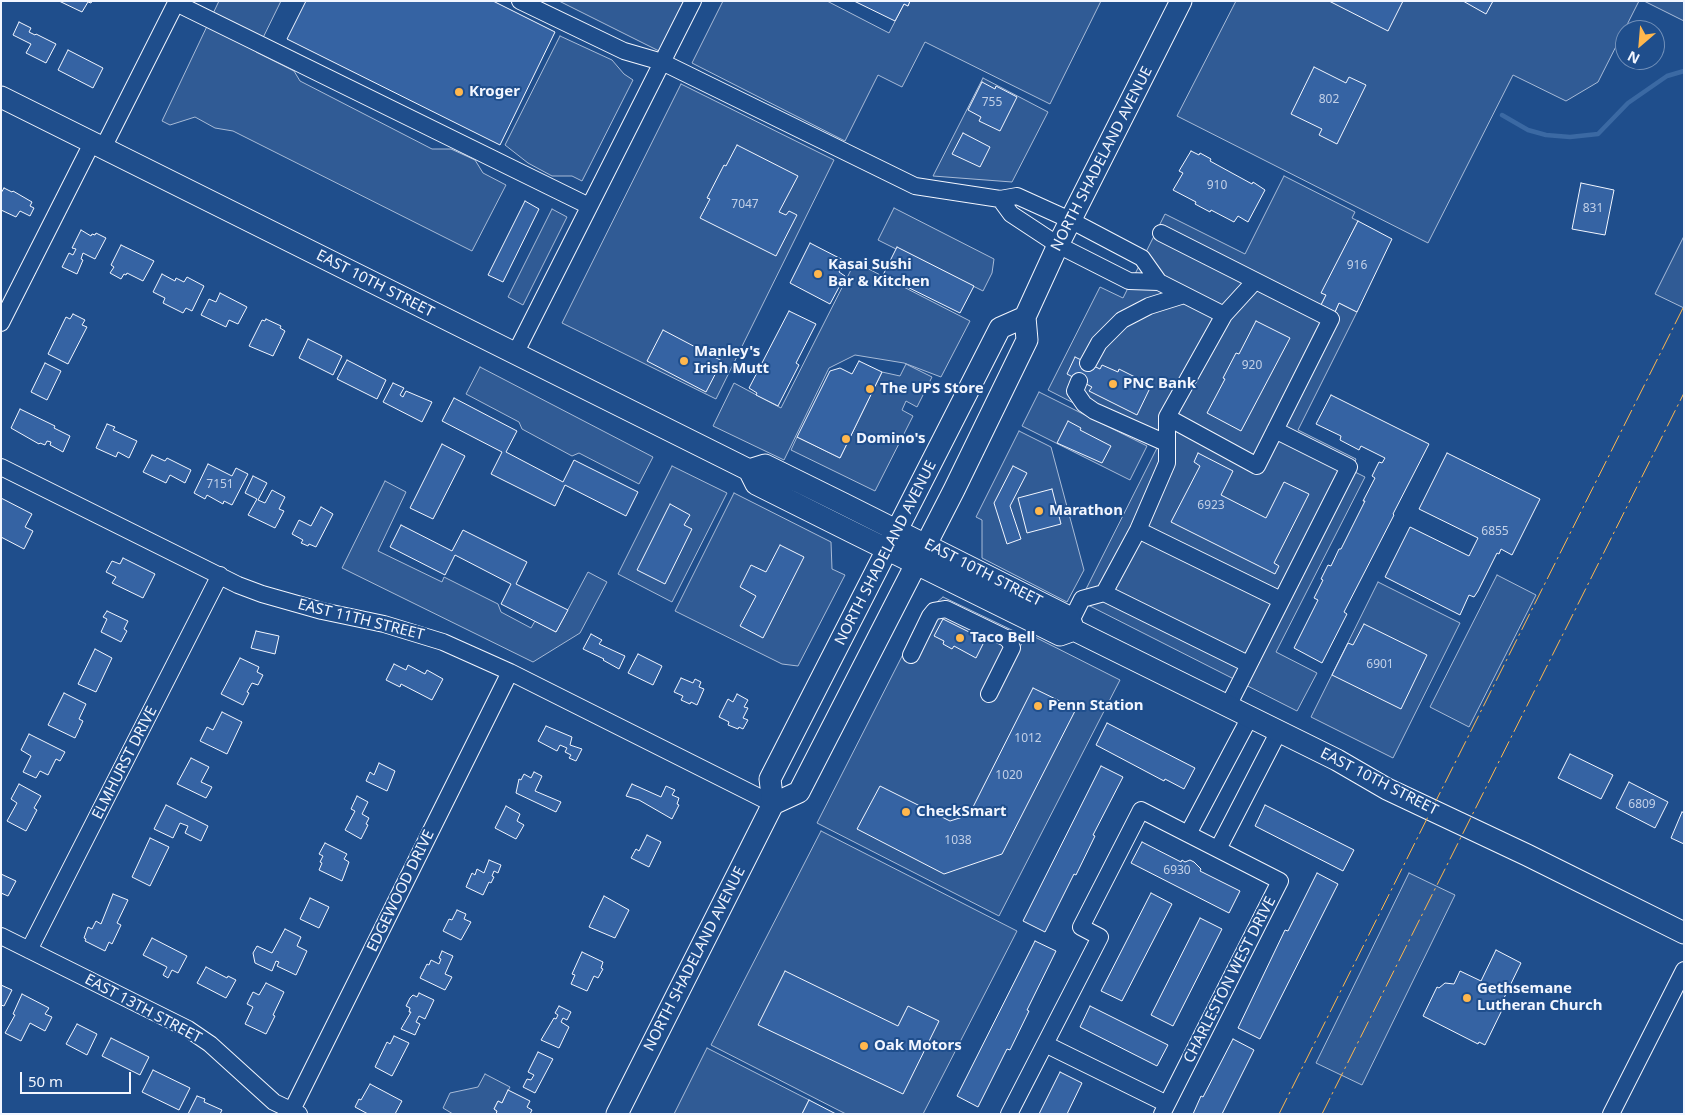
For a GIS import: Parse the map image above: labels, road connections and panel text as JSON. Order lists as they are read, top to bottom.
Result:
{
  "streets": {
    "main road": ["NORTH SHADELAND AVENUE", "EAST 10TH STREET"],
    "street": [
      "EAST 11TH STREET",
      "ELMHURST DRIVE",
      "EDGEWOOD DRIVE",
      "CHARLESTON WEST DRIVE",
      "EAST 13TH STREET"
    ]
  },
  "crossings": [
    ["NORTH SHADELAND AVENUE", "EAST 10TH STREET"],
    ["NORTH SHADELAND AVENUE", "EAST 11TH STREET"],
    ["EAST 11TH STREET", "ELMHURST DRIVE"],
    ["EAST 11TH STREET", "EDGEWOOD DRIVE"],
    ["ELMHURST DRIVE", "EAST 13TH STREET"],
    ["EDGEWOOD DRIVE", "EAST 13TH STREET"]
  ],
  "places": [
    "Kroger",
    "Kasai Sushi Bar & Kitchen",
    "Manley's Irish Mutt",
    "PNC Bank",
    "The UPS Store",
    "Domino's",
    "Marathon",
    "Taco Bell",
    "Penn Station",
    "CheckSmart",
    "Gethsemane Lutheran Church",
    "Oak Motors"
  ],
  "house_numbers": [
    "802",
    "755",
    "910",
    "7047",
    "831",
    "916",
    "920",
    "7151",
    "6923",
    "6855",
    "6901",
    "1012",
    "1020",
    "6809",
    "1038",
    "6930"
  ],
  "scale_bar": "50 m",
  "north": "bottom left"
}
